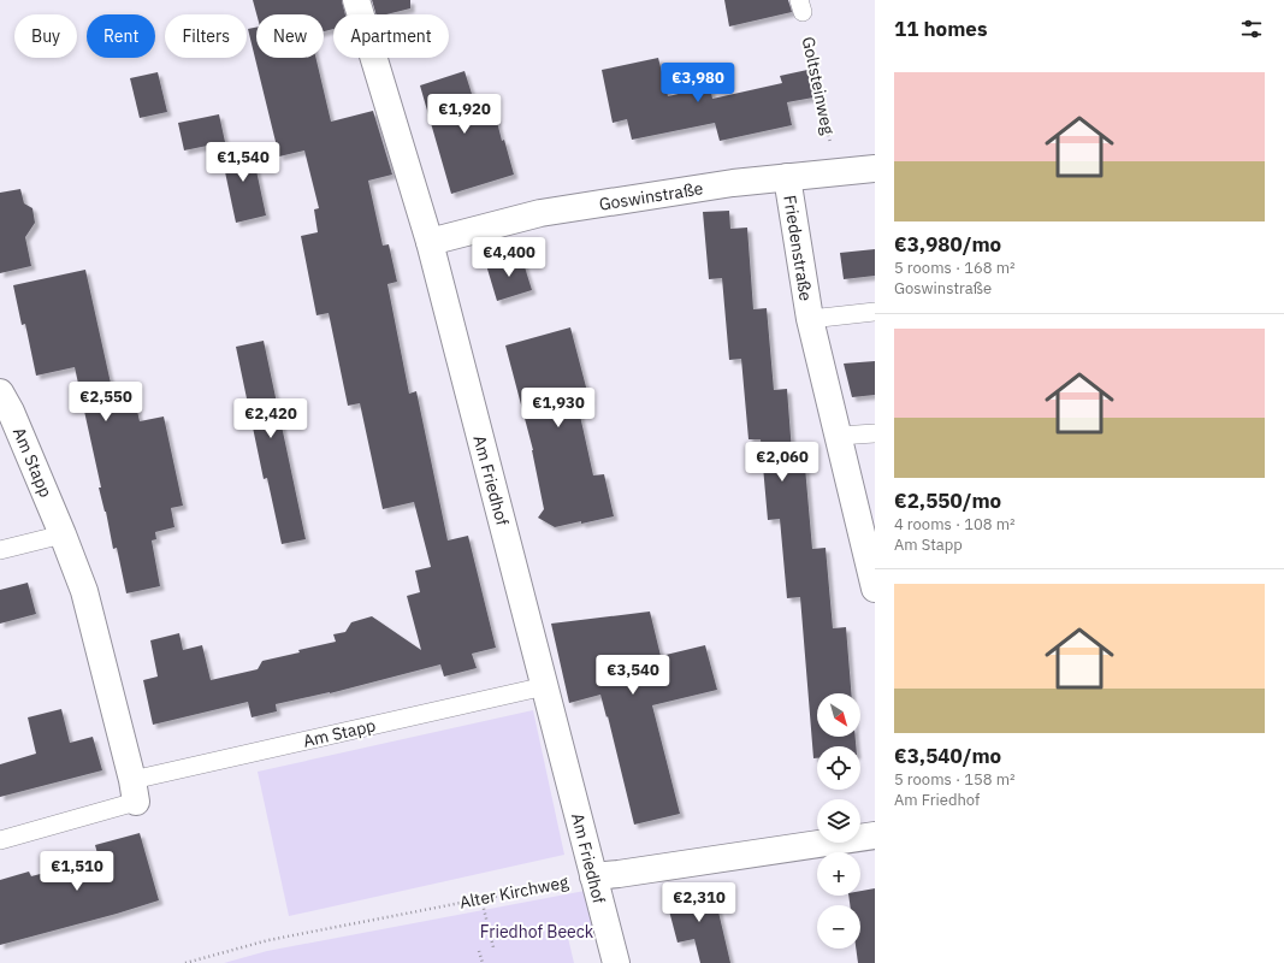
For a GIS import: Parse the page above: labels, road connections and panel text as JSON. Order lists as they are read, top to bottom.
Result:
{
  "streets": {
    "street": [
      "Goswinstraße",
      "Friedenstraße",
      "Am Stapp",
      "Am Friedhof",
      "Alter Kirchweg"
    ],
    "path": ["Goltsteinweg"]
  },
  "crossings": [
    ["Goltsteinweg", "Goswinstraße"],
    ["Goswinstraße", "Friedenstraße"],
    ["Goswinstraße", "Am Friedhof"],
    ["Am Stapp", "Am Friedhof"],
    ["Am Friedhof", "Alter Kirchweg"]
  ],
  "parks": ["Friedhof Beeck"],
  "north": "bottom right",
  "page": {
    "heading": "11 homes",
    "chip": [
      "Buy",
      "Rent",
      "Filters",
      "New",
      "Apartment"
    ],
    "list": [
      {
        "name": "€3,980/mo",
        "note": "5 rooms · 168 m² · Goswinstraße"
      },
      {
        "name": "€2,550/mo",
        "note": "4 rooms · 108 m² · Am Stapp"
      },
      {
        "name": "€3,540/mo",
        "note": "5 rooms · 158 m² · Am Friedhof"
      }
    ],
    "price": [
      "€3,980",
      "€1,920",
      "€1,540",
      "€4,400",
      "€2,550",
      "€1,930",
      "€2,420",
      "€2,060",
      "€3,540",
      "€1,510",
      "€2,310"
    ],
    "map_buttons": ["+", "−"]
  }
}
